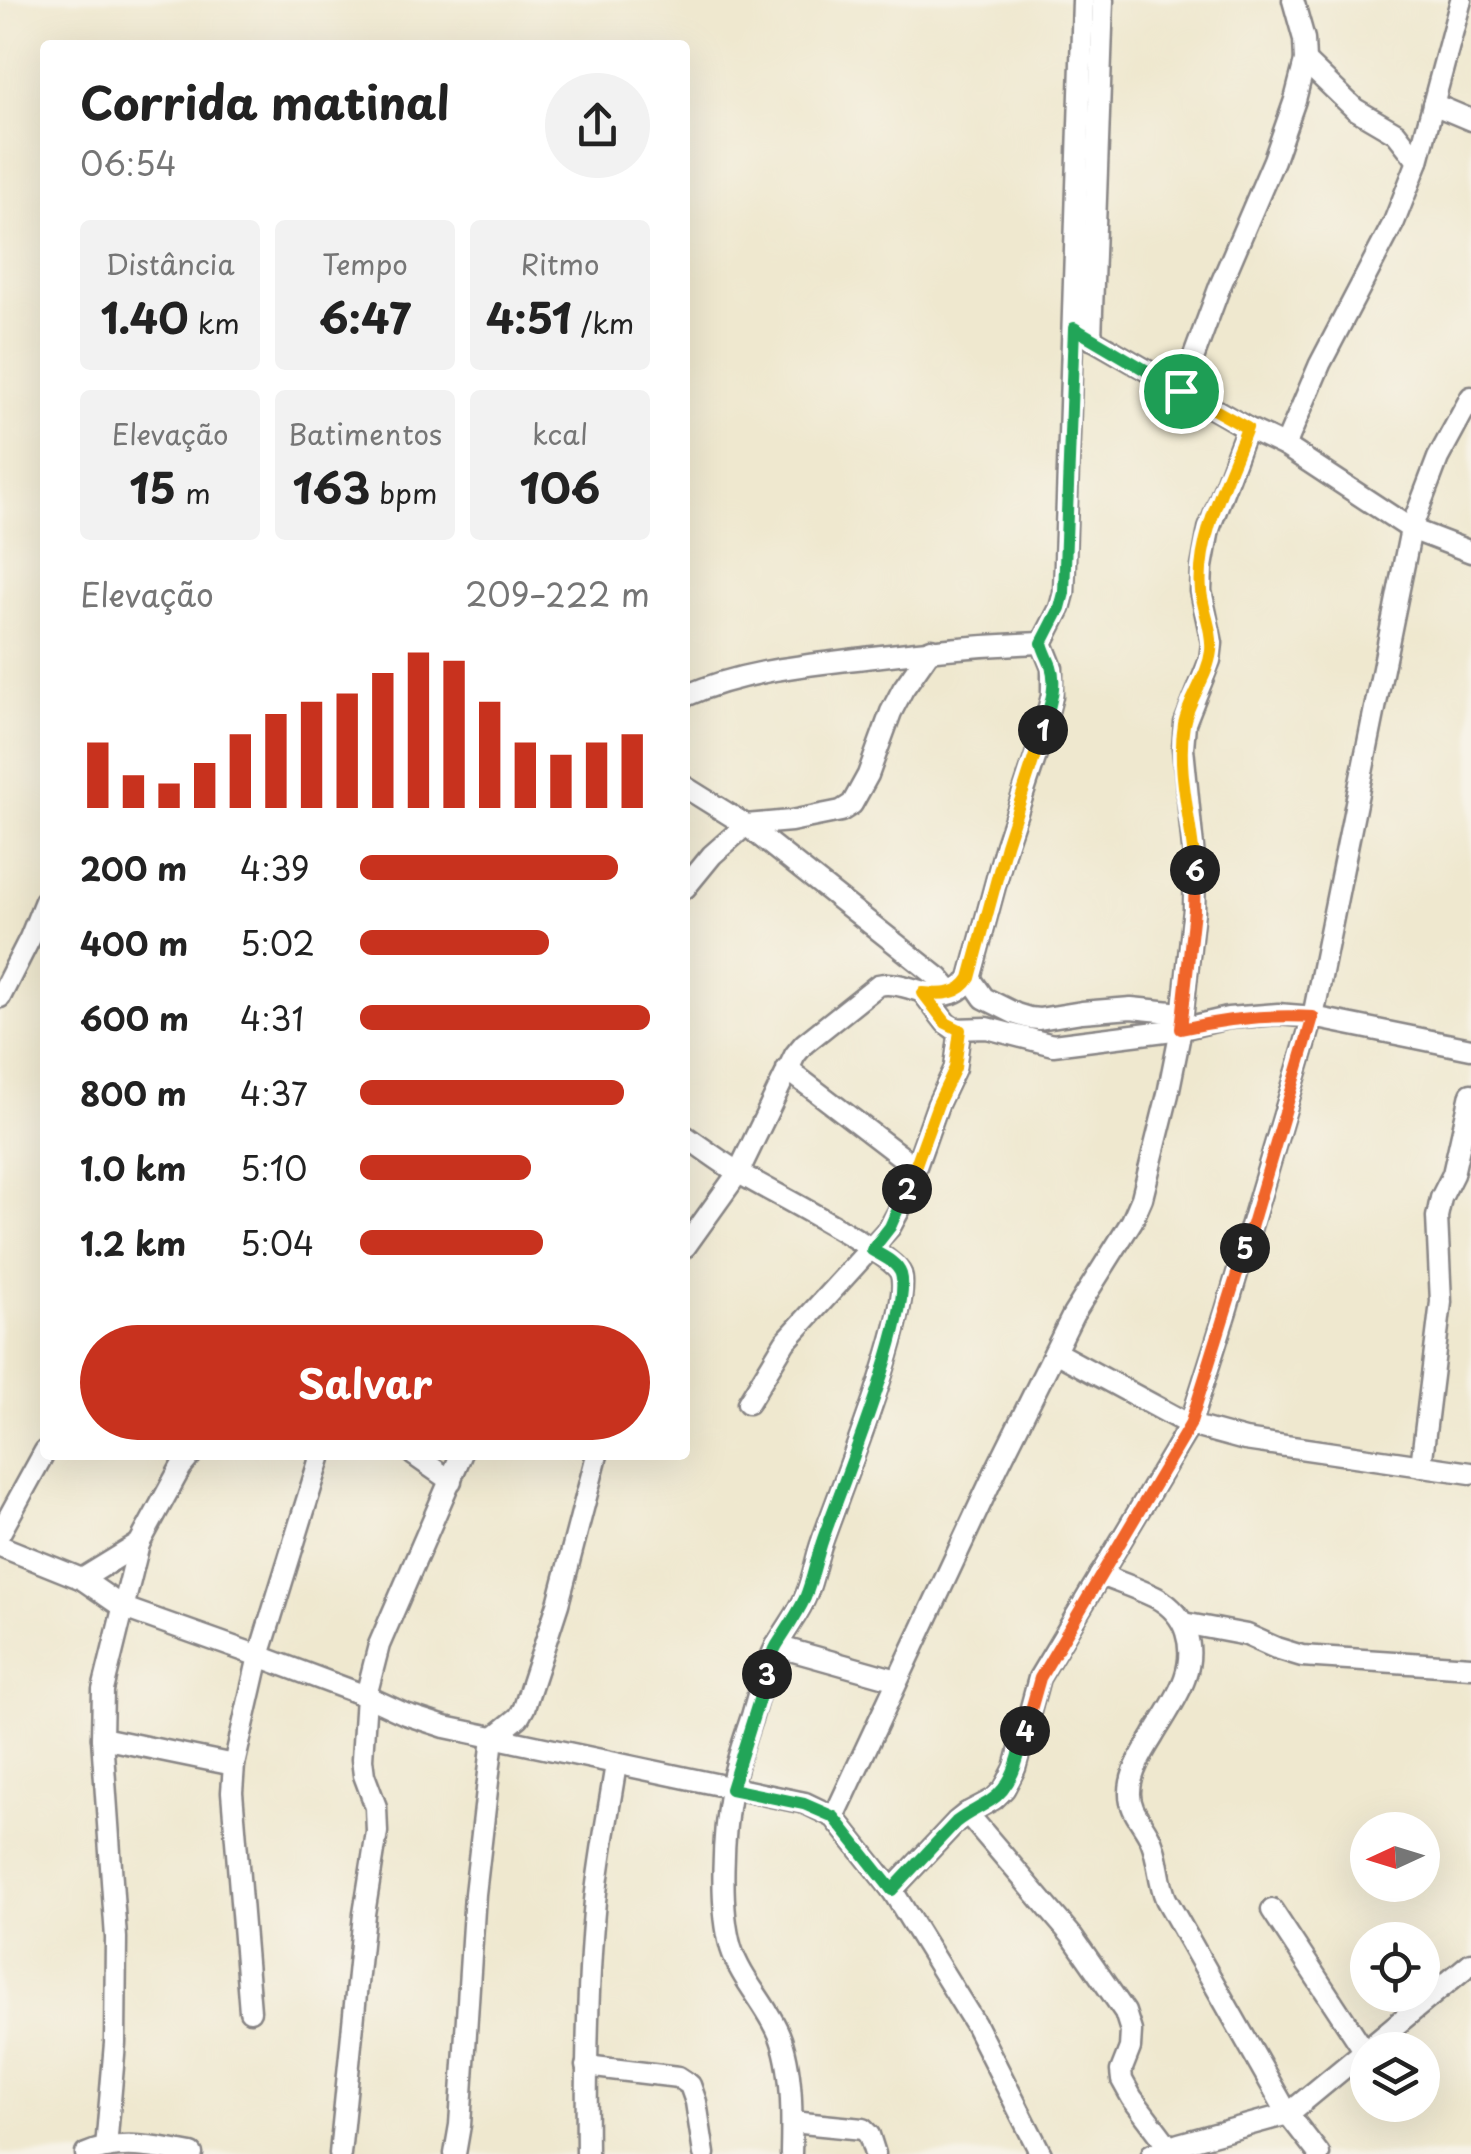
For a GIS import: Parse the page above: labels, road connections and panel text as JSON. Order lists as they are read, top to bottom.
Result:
{
  "north": "left",
  "page": {
    "heading": ["Corrida matinal", "06:54"],
    "stats": [
      ["Distância", "1.40 km"],
      ["Tempo", "6:47"],
      ["Ritmo", "4:51 /km"],
      ["Elevação", "15 m"],
      ["Batimentos", "163 bpm"],
      ["kcal", "106"]
    ],
    "chart": ["Elevação", "209–222 m"],
    "pins": [
      "1",
      "6",
      "2",
      "5",
      "3",
      "4"
    ],
    "list": [
      {
        "name": "200 m",
        "note": "4:39"
      },
      {
        "name": "400 m",
        "note": "5:02"
      },
      {
        "name": "600 m",
        "note": "4:31"
      },
      {
        "name": "800 m",
        "note": "4:37"
      },
      {
        "name": "1.0 km",
        "note": "5:10"
      },
      {
        "name": "1.2 km",
        "note": "5:04"
      }
    ],
    "buttons": "Salvar"
  }
}
